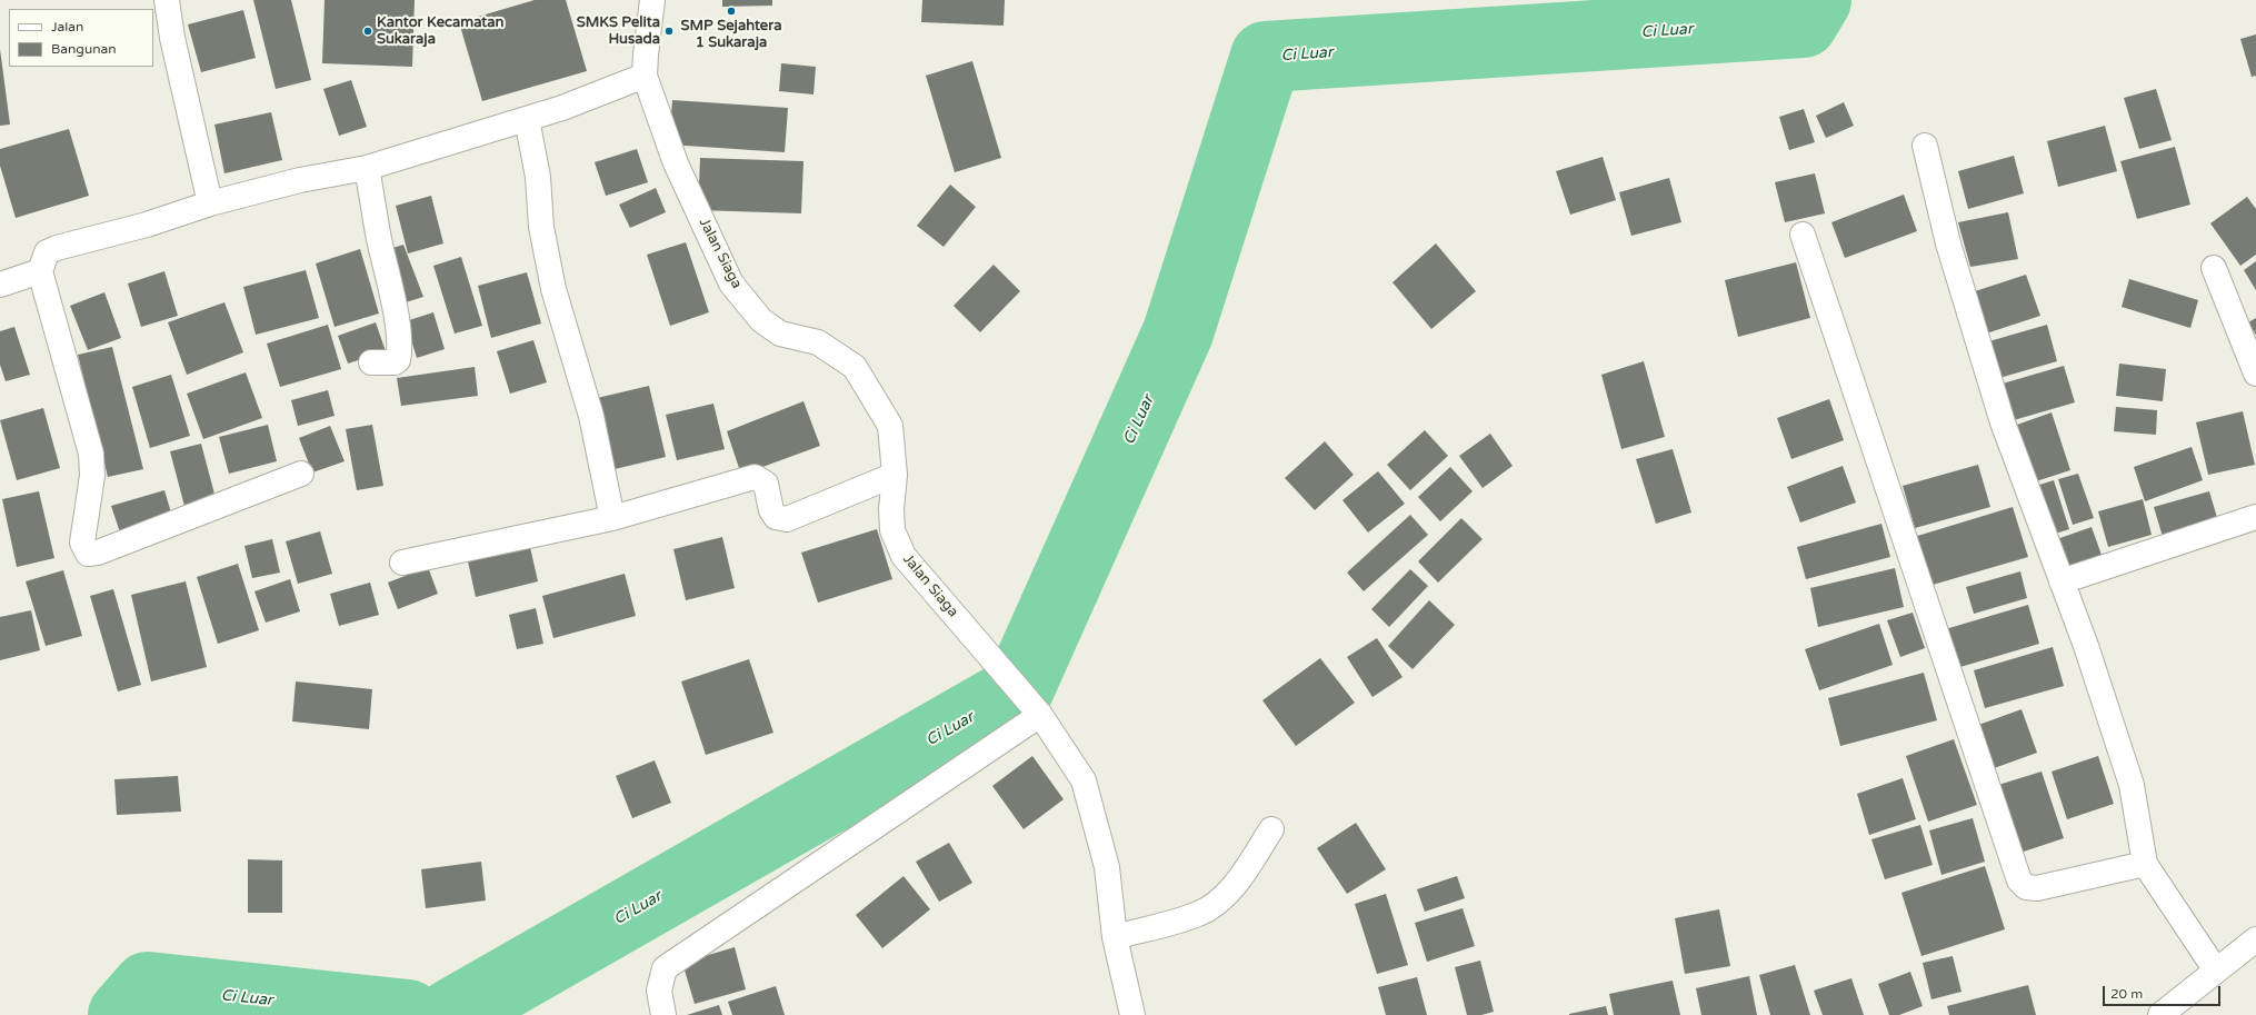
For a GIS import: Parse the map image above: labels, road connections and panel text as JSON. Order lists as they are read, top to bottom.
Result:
{
  "streets": {
    "street": ["Jalan Siaga"]
  },
  "water": ["Ci Luar"],
  "places": ["SMP Sejahtera 1 Sukaraja", "Kantor Kecamatan Sukaraja", "SMKS Pelita Husada"],
  "legend": ["Jalan", "Bangunan"],
  "scale_bar": "20 m"
}
